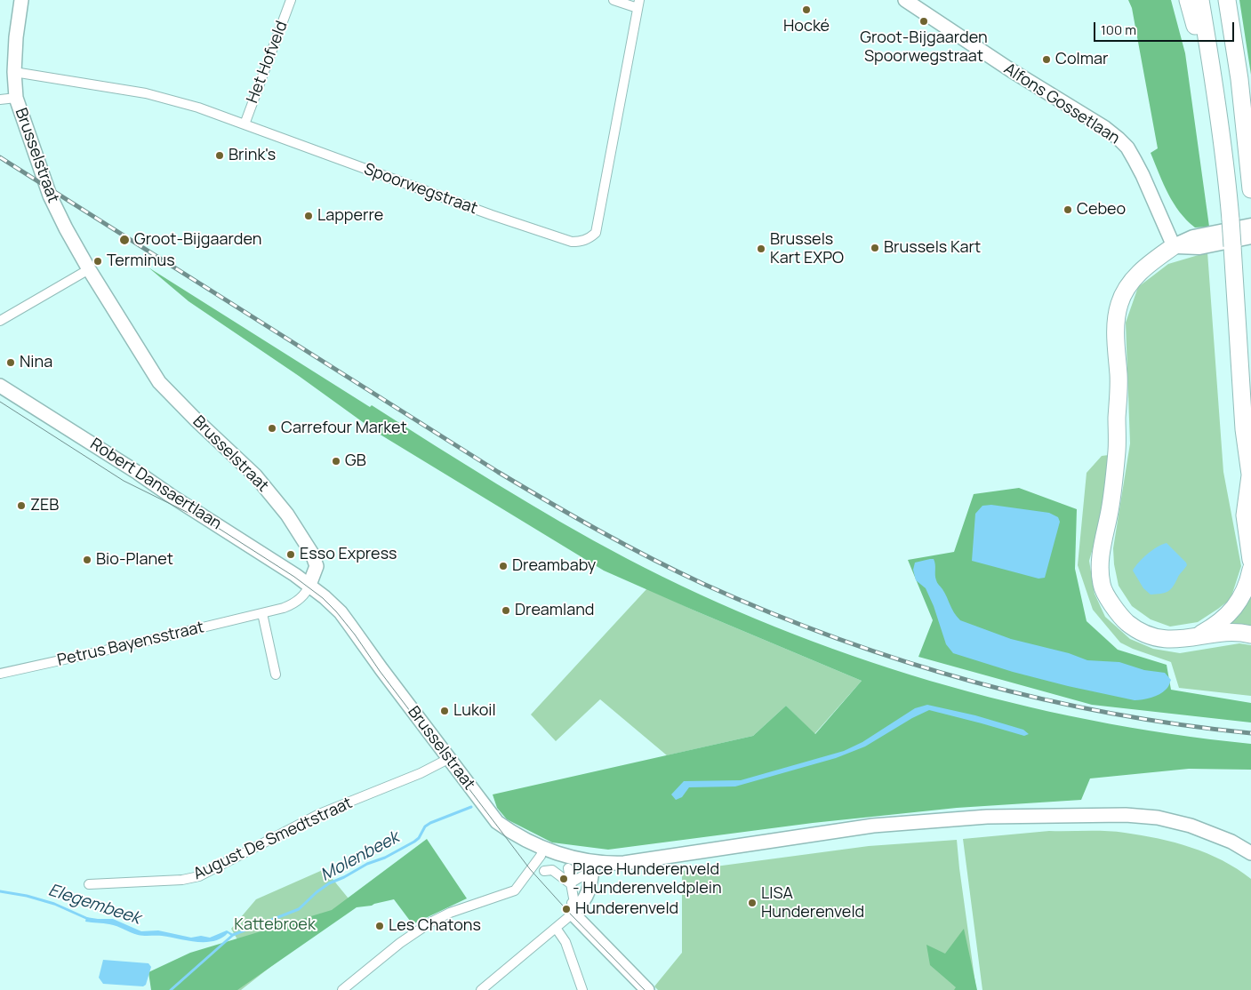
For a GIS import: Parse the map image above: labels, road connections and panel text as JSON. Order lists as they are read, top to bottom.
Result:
{
  "streets": {
    "street": [
      "Het Hofveld",
      "Alfons Gossetlaan",
      "Brusselstraat",
      "Spoorwegstraat",
      "Robert Dansaertlaan",
      "Petrus Bayensstraat",
      "August De Smedtstraat"
    ]
  },
  "crossings": [
    ["Het Hofveld", "Spoorwegstraat"],
    ["Brusselstraat", "Spoorwegstraat"],
    ["Brusselstraat", "Robert Dansaertlaan"],
    ["Brusselstraat", "Petrus Bayensstraat"],
    ["Brusselstraat", "August De Smedtstraat"],
    ["Robert Dansaertlaan", "Petrus Bayensstraat"]
  ],
  "water": ["Molenbeek", "Elegembeek"],
  "parks": ["Kattebroek"],
  "places": [
    "Hocké",
    "Groot-Bijgaarden Spoorwegstraat",
    "Colmar",
    "Brink's",
    "Cebeo",
    "Lapperre",
    "Groot-Bijgaarden",
    "Brussels Kart",
    "Brussels Kart EXPO",
    "Terminus",
    "Nina",
    "Carrefour Market",
    "GB",
    "ZEB",
    "Esso Express",
    "Bio-Planet",
    "Dreambaby",
    "Dreamland",
    "Lukoil",
    "Place Hunderenveld - Hunderenveldplein",
    "LISA Hunderenveld",
    "Hunderenveld",
    "Les Chatons"
  ],
  "scale_bar": "100 m"
}
